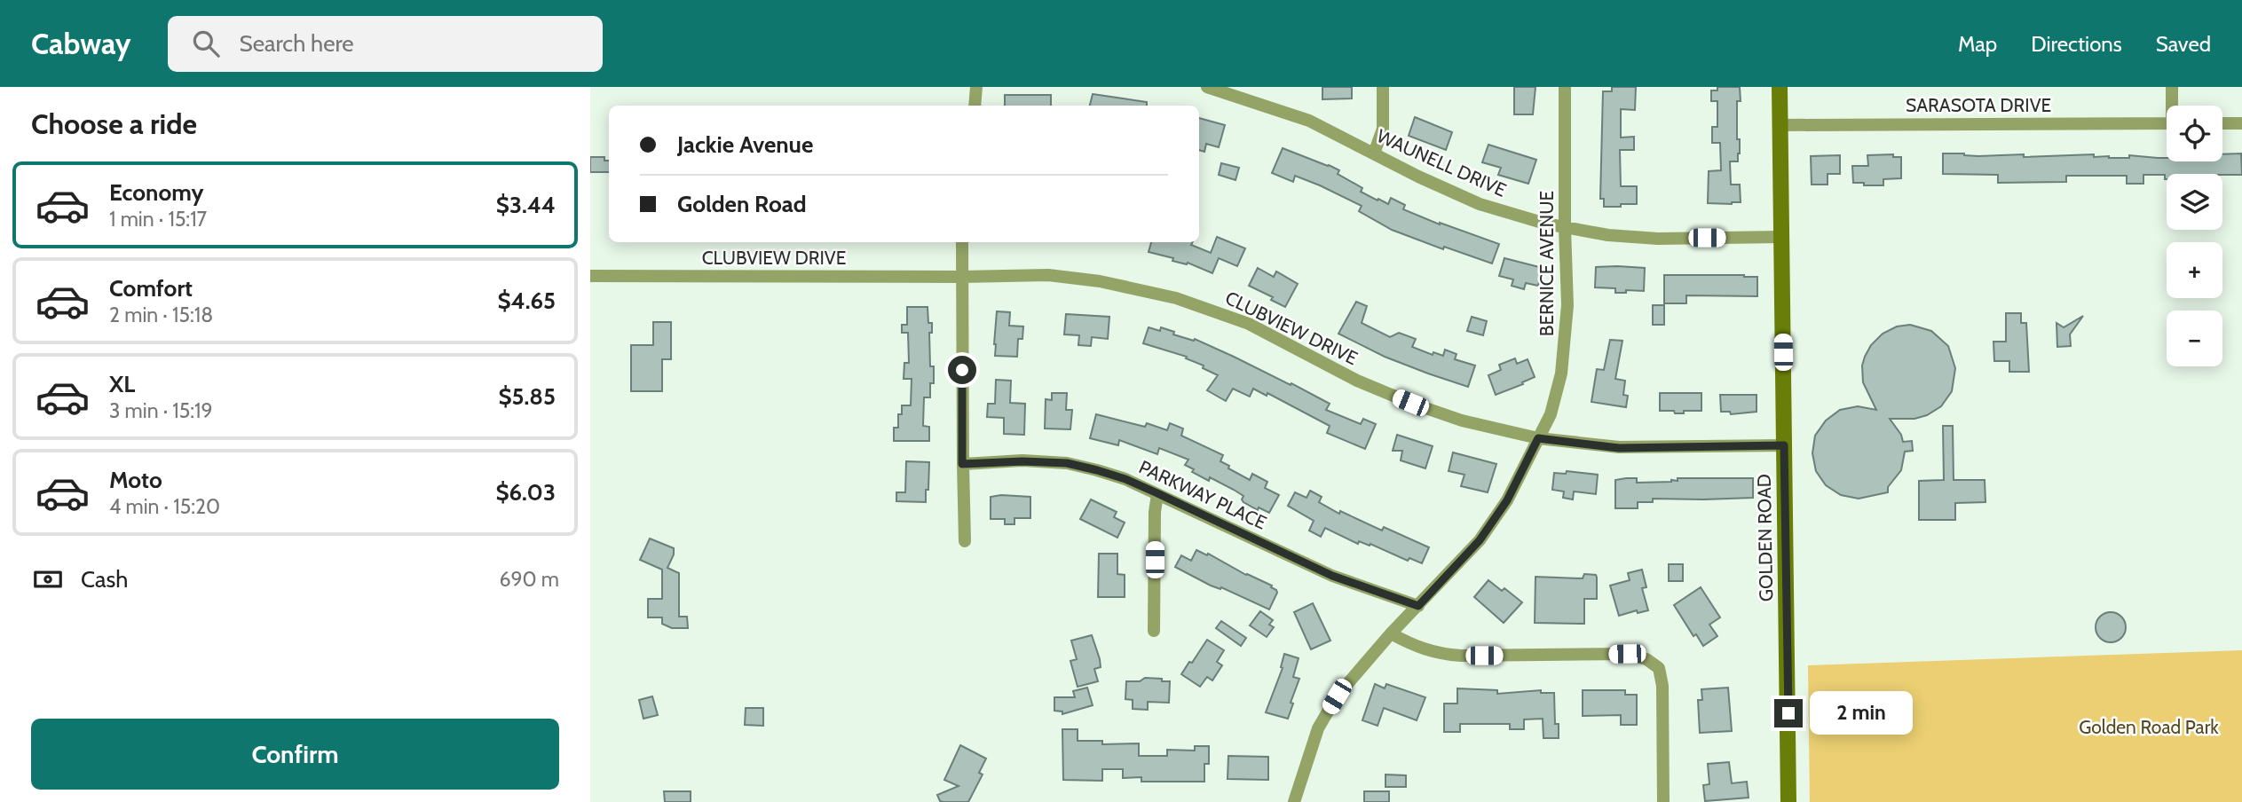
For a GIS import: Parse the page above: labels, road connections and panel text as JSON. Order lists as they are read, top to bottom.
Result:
{
  "streets": {
    "street": [
      "SARASOTA DRIVE",
      "WAUNELL DRIVE",
      "CLUBVIEW DRIVE",
      "BERNICE AVENUE",
      "PARKWAY PLACE",
      "GOLDEN ROAD"
    ]
  },
  "crossings": [
    ["SARASOTA DRIVE", "GOLDEN ROAD"],
    ["WAUNELL DRIVE", "BERNICE AVENUE"],
    ["WAUNELL DRIVE", "GOLDEN ROAD"],
    ["CLUBVIEW DRIVE", "BERNICE AVENUE"],
    ["CLUBVIEW DRIVE", "GOLDEN ROAD"],
    ["BERNICE AVENUE", "PARKWAY PLACE"]
  ],
  "parks": ["Golden Road Park"],
  "page": {
    "header": "Cabway",
    "search": "Search here",
    "nav": ["Map", "Directions", "Saved"],
    "heading": "Choose a ride",
    "map_buttons": ["+", "−"],
    "banner": ["Jackie Avenue", "Golden Road"],
    "list": [
      {
        "name": "Economy",
        "note": "1 min · 15:17",
        "value": "$3.44"
      },
      {
        "name": "Comfort",
        "note": "2 min · 15:18",
        "value": "$4.65"
      },
      {
        "name": "XL",
        "note": "3 min · 15:19",
        "value": "$5.85"
      },
      {
        "name": "Moto",
        "note": "4 min · 15:20",
        "value": "$6.03"
      }
    ],
    "pay": ["Cash", "690 m"],
    "bubble": "2 min",
    "buttons": "Confirm"
  }
}
